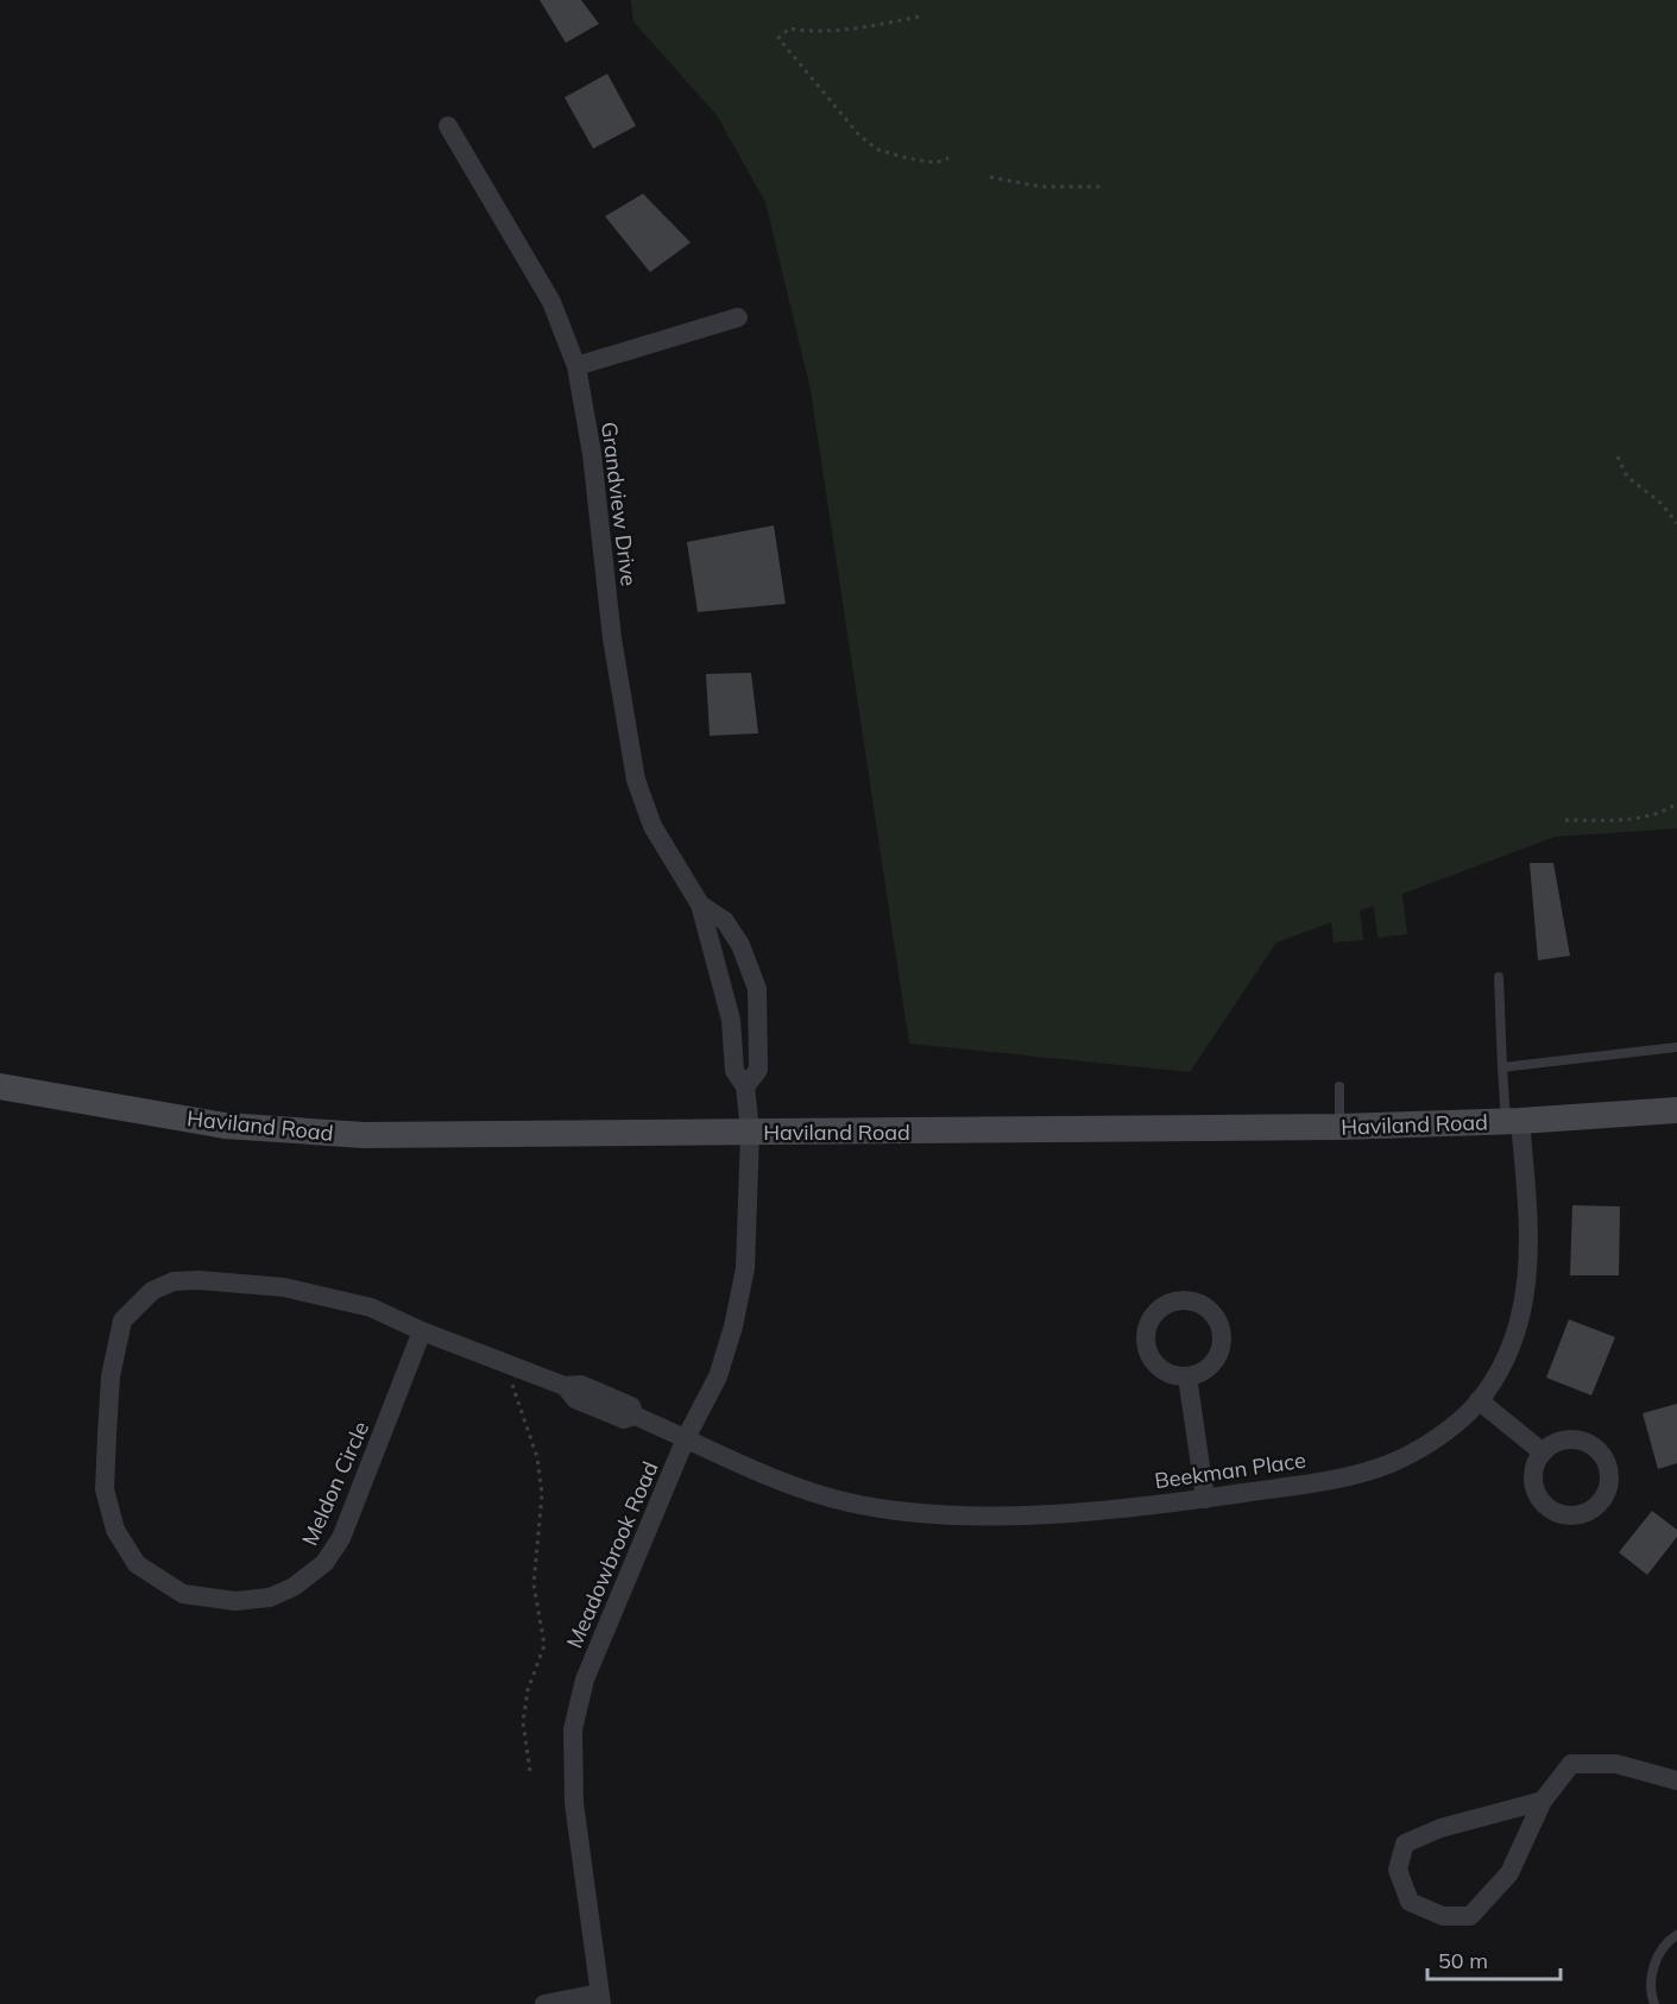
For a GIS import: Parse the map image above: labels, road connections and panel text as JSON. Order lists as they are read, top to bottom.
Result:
{
  "streets": {
    "street": [
      "Grandview Drive",
      "Haviland Road",
      "Beekman Place",
      "Meldon Circle",
      "Meadowbrook Road"
    ]
  },
  "crossings": [
    ["Grandview Drive", "Meadowbrook Road"],
    ["Haviland Road", "Beekman Place"],
    ["Haviland Road", "Meadowbrook Road"],
    ["Beekman Place", "Meldon Circle"],
    ["Beekman Place", "Meadowbrook Road"],
    ["Meldon Circle", "Meadowbrook Road"]
  ],
  "scale_bar": "50 m"
}
